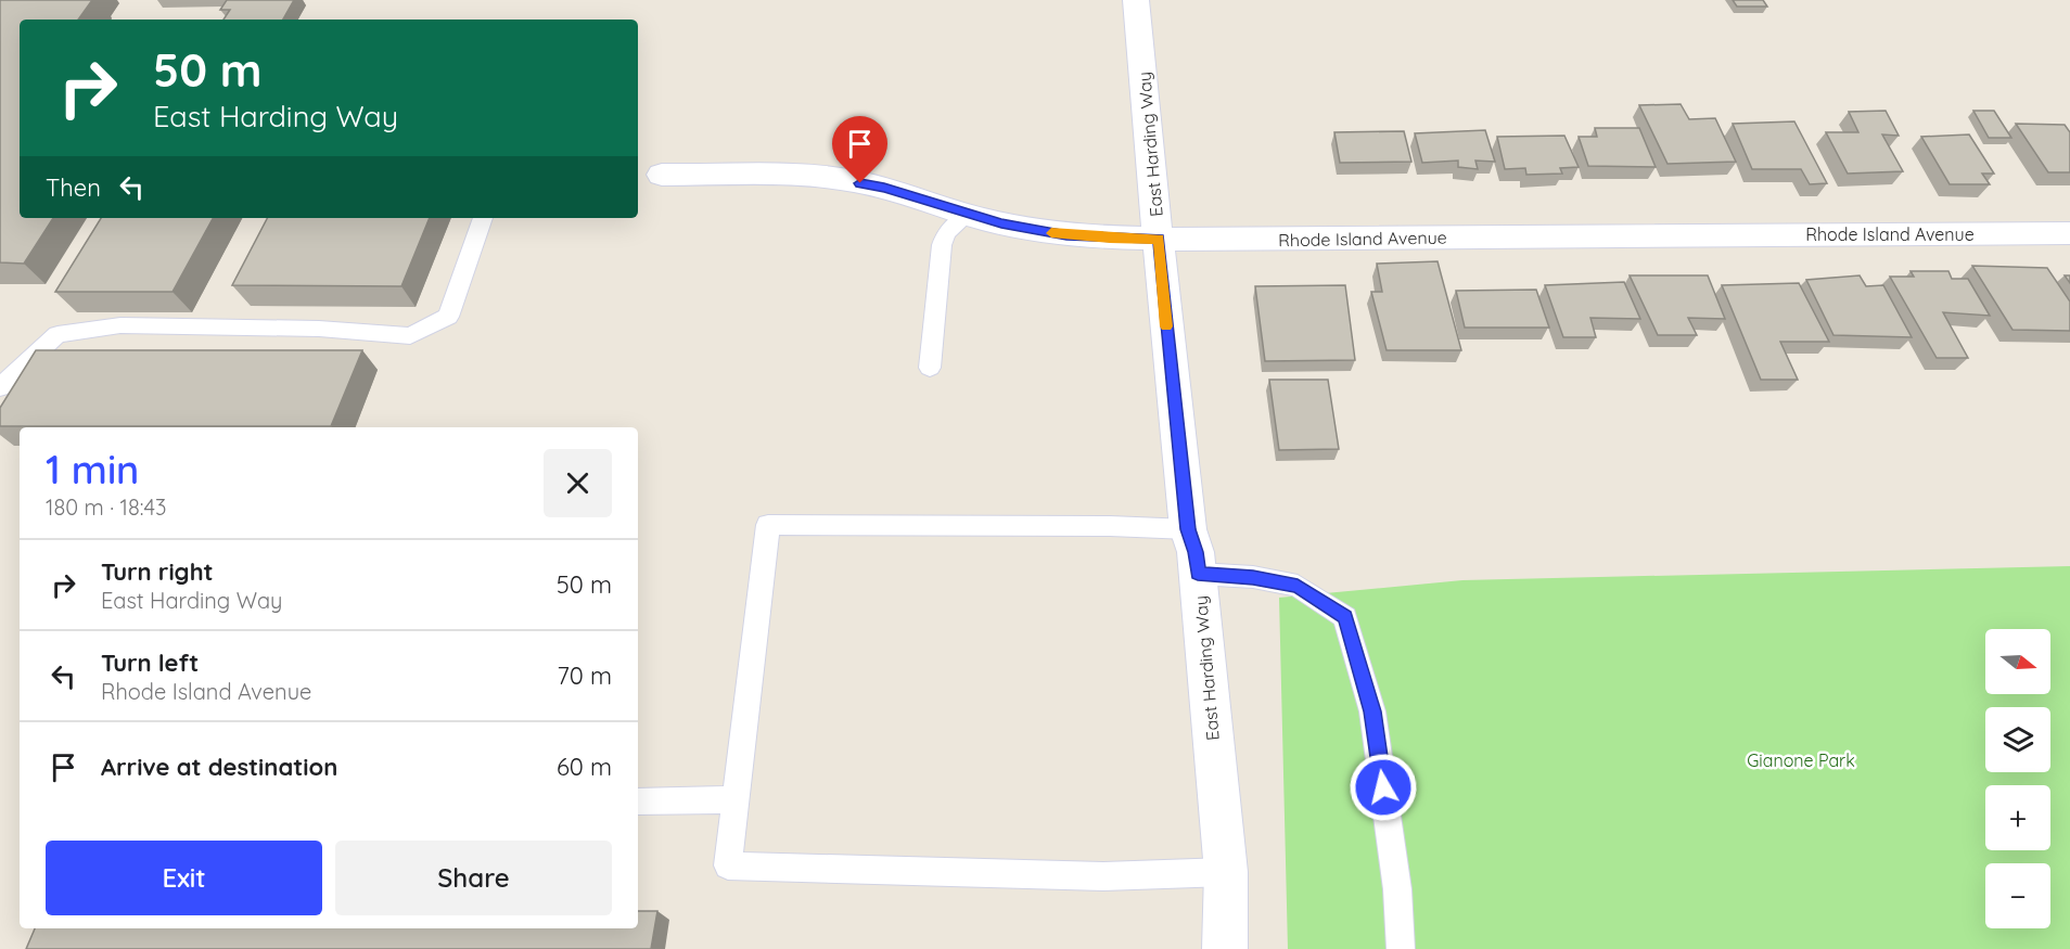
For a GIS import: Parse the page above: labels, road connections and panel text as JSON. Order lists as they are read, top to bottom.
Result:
{
  "streets": {
    "street": ["East Harding Way", "Rhode Island Avenue"]
  },
  "crossings": [
    ["East Harding Way", "Rhode Island Avenue"]
  ],
  "parks": ["Gianone Park"],
  "north": "right",
  "page": {
    "turn": ["50 m", "East Harding Way"],
    "then": "Then",
    "heading": ["1 min", "180 m · 18:43"],
    "list": [
      {
        "name": "Turn right",
        "note": "East Harding Way",
        "value": "50 m"
      },
      {
        "name": "Turn left",
        "note": "Rhode Island Avenue",
        "value": "70 m"
      },
      {
        "name": "Arrive at destination",
        "value": "60 m"
      }
    ],
    "map_buttons": ["+", "−"],
    "buttons": ["Exit", "Share"]
  }
}
